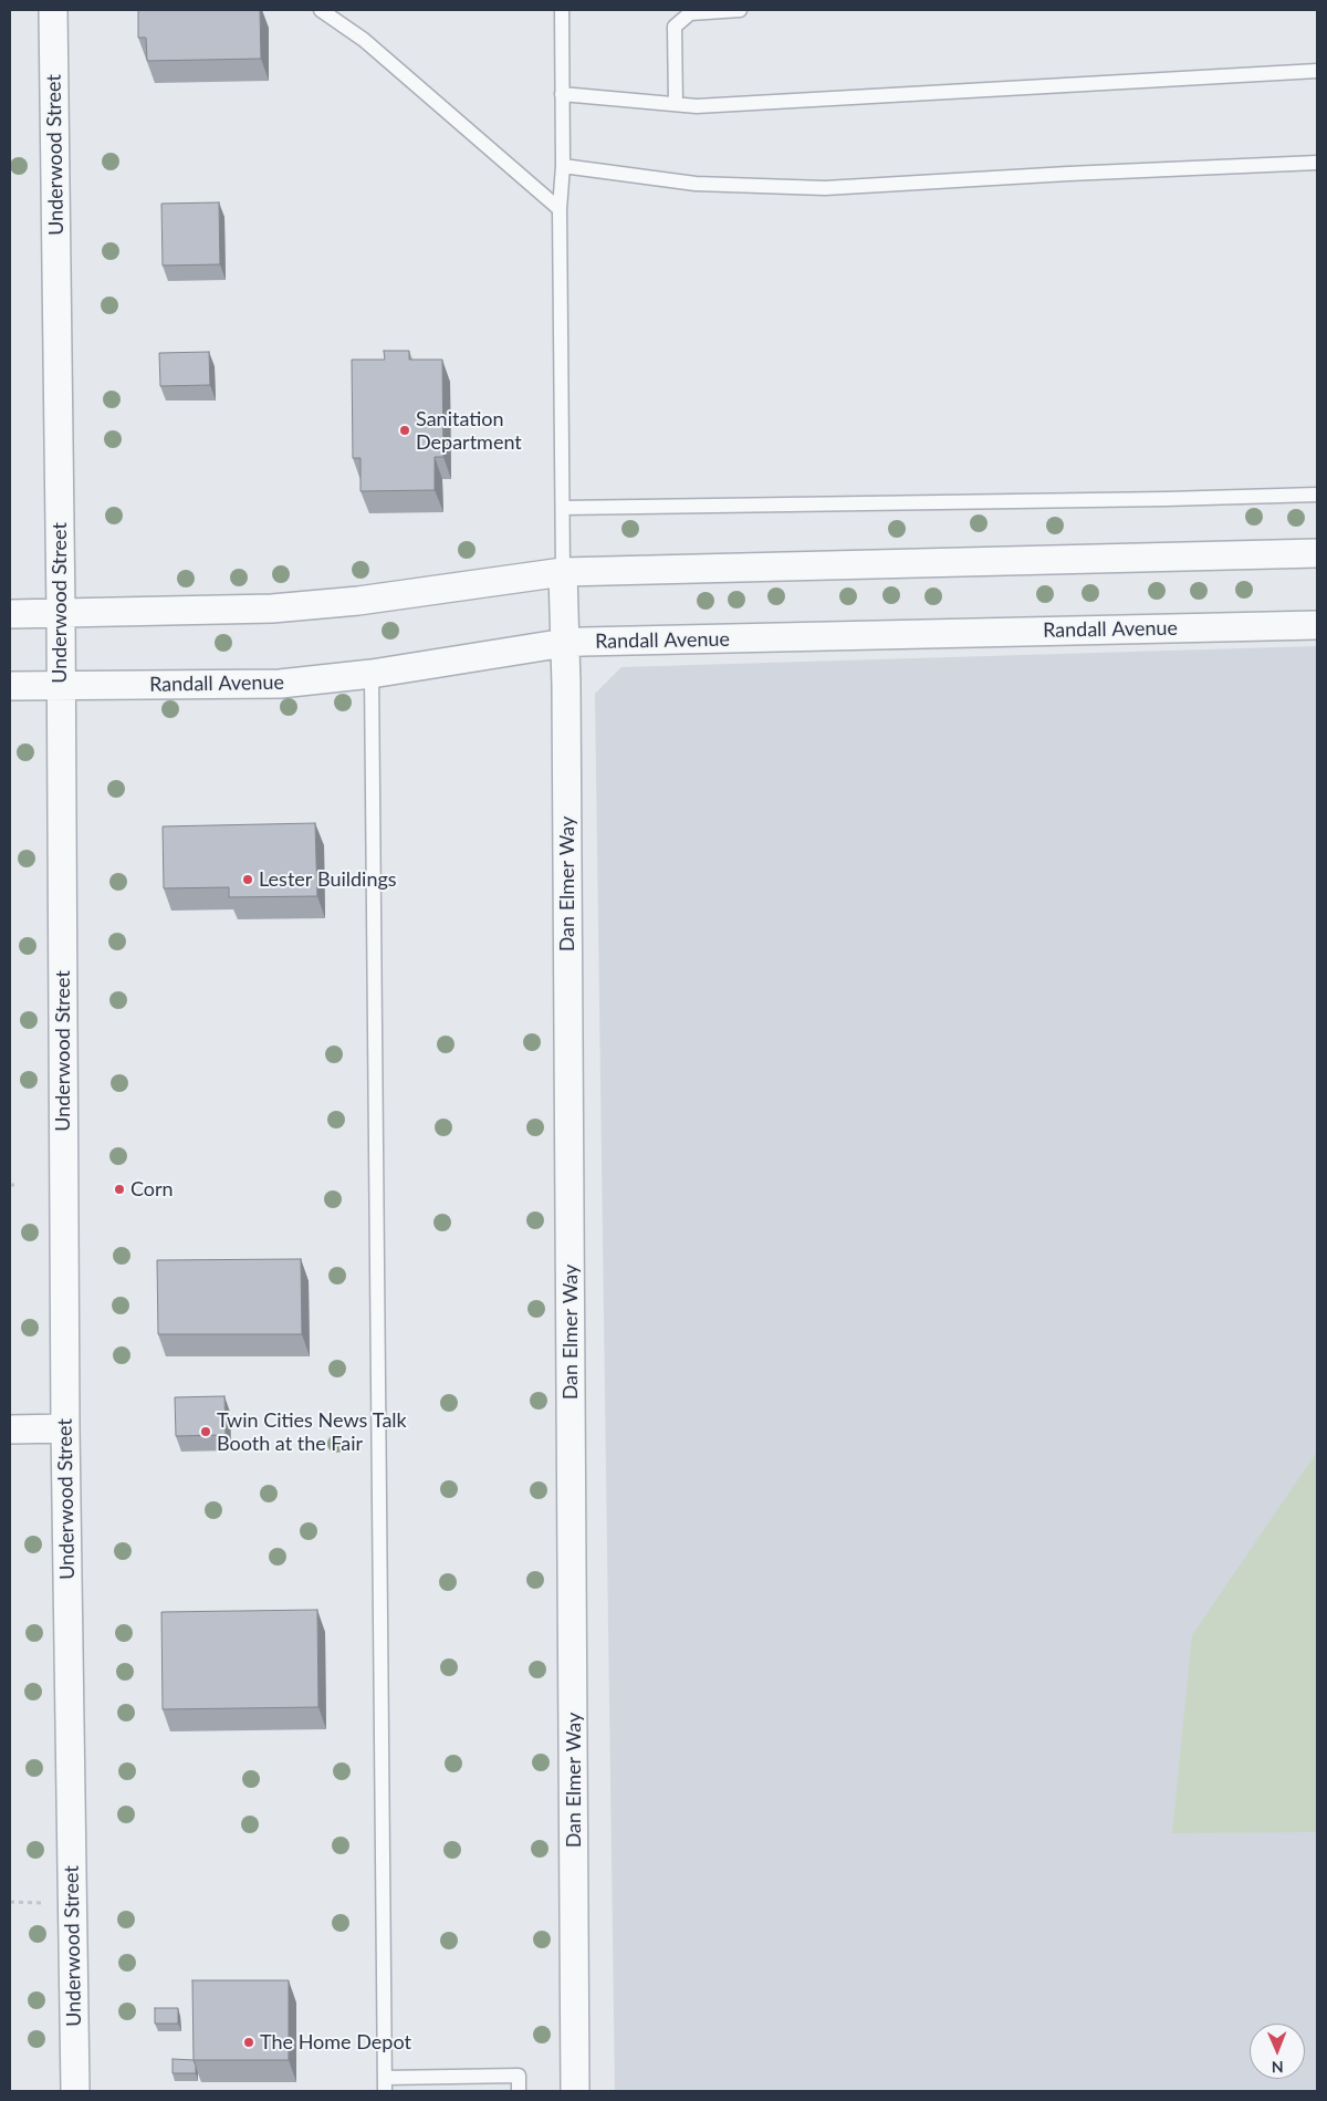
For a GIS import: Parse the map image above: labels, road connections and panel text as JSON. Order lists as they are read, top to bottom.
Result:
{
  "streets": {
    "street": ["Underwood Street", "Randall Avenue", "Dan Elmer Way"]
  },
  "crossings": [
    ["Underwood Street", "Randall Avenue"],
    ["Randall Avenue", "Dan Elmer Way"]
  ],
  "places": [
    "Sanitation Department",
    "Lester Buildings",
    "Corn",
    "Twin Cities News Talk Booth at the Fair",
    "The Home Depot"
  ],
  "north": "bottom"
}
